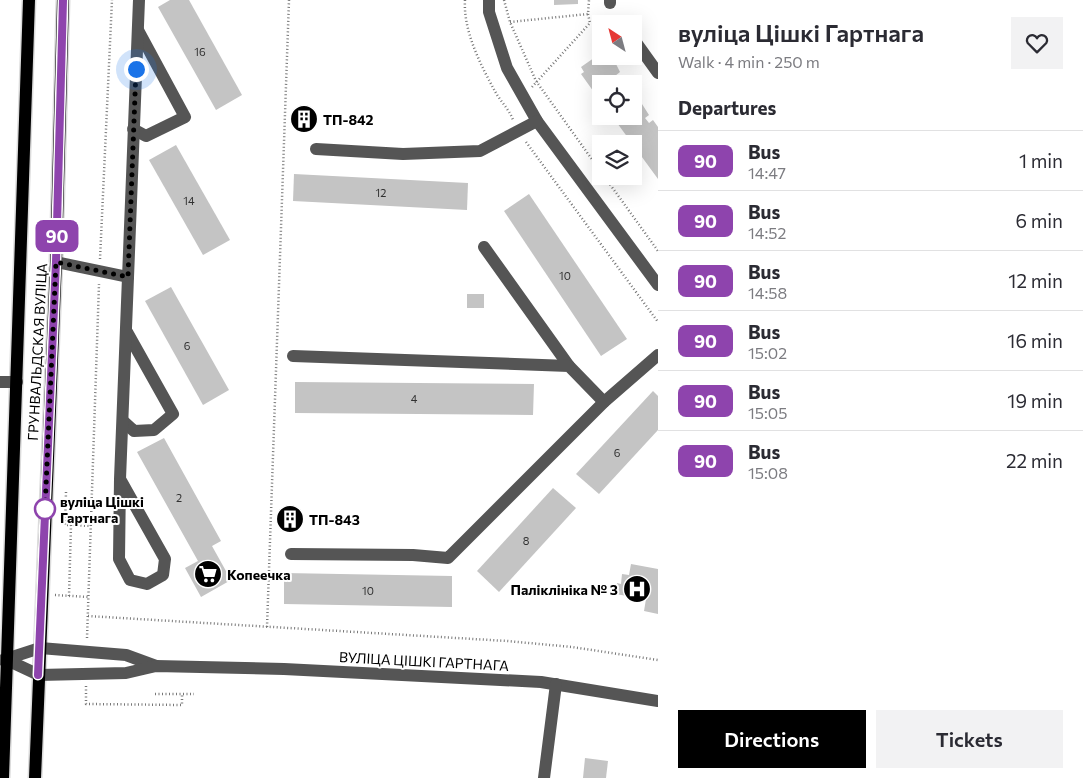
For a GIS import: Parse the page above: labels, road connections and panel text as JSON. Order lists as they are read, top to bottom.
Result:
{
  "streets": {
    "main road": ["ГРУНВАЛЬДСКАЯ ВУЛІЦА"],
    "street": ["ВУЛІЦА ЦІШКІ ГАРТНАГА"]
  },
  "crossings": [
    ["ГРУНВАЛЬДСКАЯ ВУЛІЦА", "ВУЛІЦА ЦІШКІ ГАРТНАГА"]
  ],
  "places": {
    "building": ["ТП-842", "ТП-843"],
    "other": ["вуліца Цішкі Гартнага"],
    "supermarket": ["Копеечка"],
    "hospital": ["Паліклініка № 3"]
  },
  "lines": ["bus line 90"],
  "house_numbers": [
    "16",
    "12",
    "14",
    "10",
    "6",
    "4",
    "6",
    "2",
    "8",
    "10"
  ],
  "north": "top left",
  "page": {
    "on_map": "90",
    "heading": [
      ["вуліца Цішкі Гартнага", "Walk · 4 min · 250 m"],
      "Departures"
    ],
    "list": [
      {
        "mark": "90",
        "name": "Bus",
        "note": "14:47",
        "value": "1 min"
      },
      {
        "mark": "90",
        "name": "Bus",
        "note": "14:52",
        "value": "6 min"
      },
      {
        "mark": "90",
        "name": "Bus",
        "note": "14:58",
        "value": "12 min"
      },
      {
        "mark": "90",
        "name": "Bus",
        "note": "15:02",
        "value": "16 min"
      },
      {
        "mark": "90",
        "name": "Bus",
        "note": "15:05",
        "value": "19 min"
      },
      {
        "mark": "90",
        "name": "Bus",
        "note": "15:08",
        "value": "22 min"
      }
    ],
    "buttons": ["Directions", "Tickets"]
  }
}
